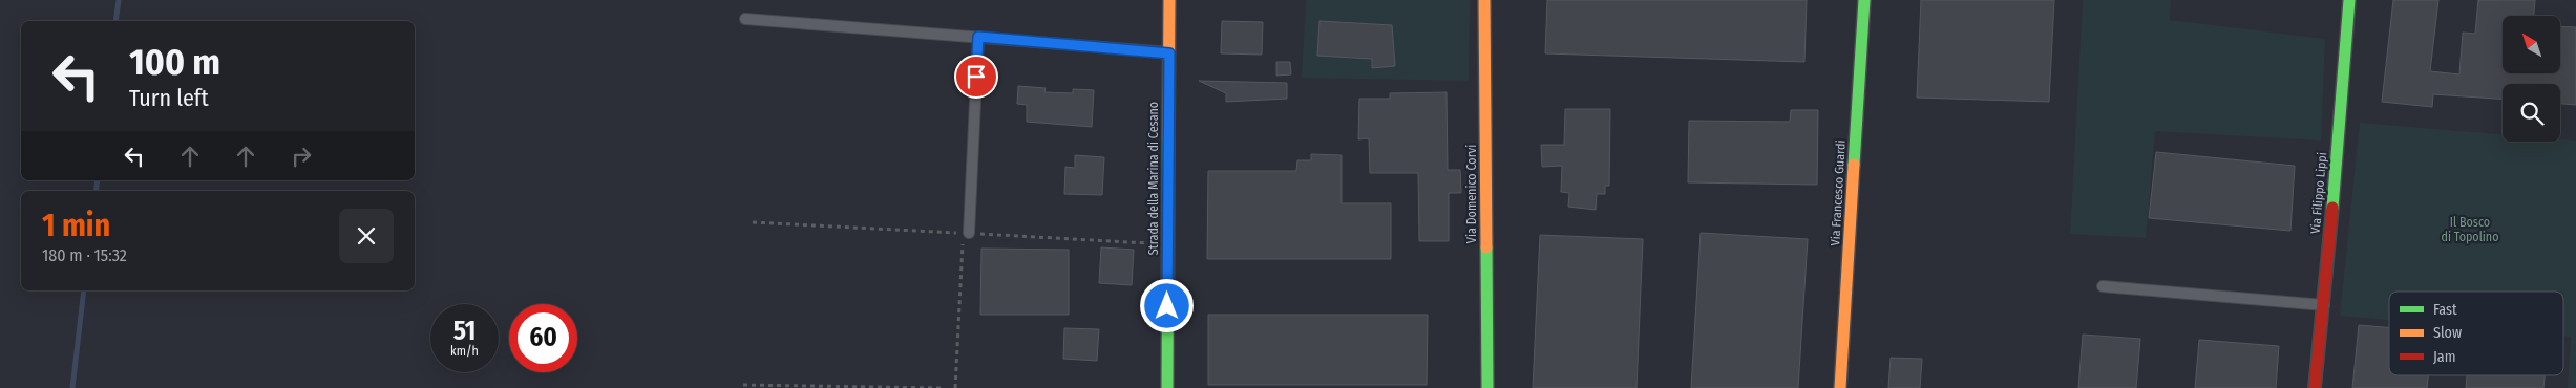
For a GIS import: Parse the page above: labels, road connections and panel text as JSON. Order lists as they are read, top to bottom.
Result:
{
  "streets": {
    "street": [
      "Strada della Marina di Cesano",
      "Via Francesco Guardi",
      "Via Filippo Lippi",
      "Via Domenico Corvi"
    ]
  },
  "parks": ["Il Bosco di Topolino"],
  "legend": ["Fast", "Slow", "Jam"],
  "north": "top left",
  "page": {
    "turn": ["100 m", "Turn left"],
    "heading": ["1 min", "180 m · 15:32"],
    "speed": "51 km/h",
    "limit": "60"
  }
}
